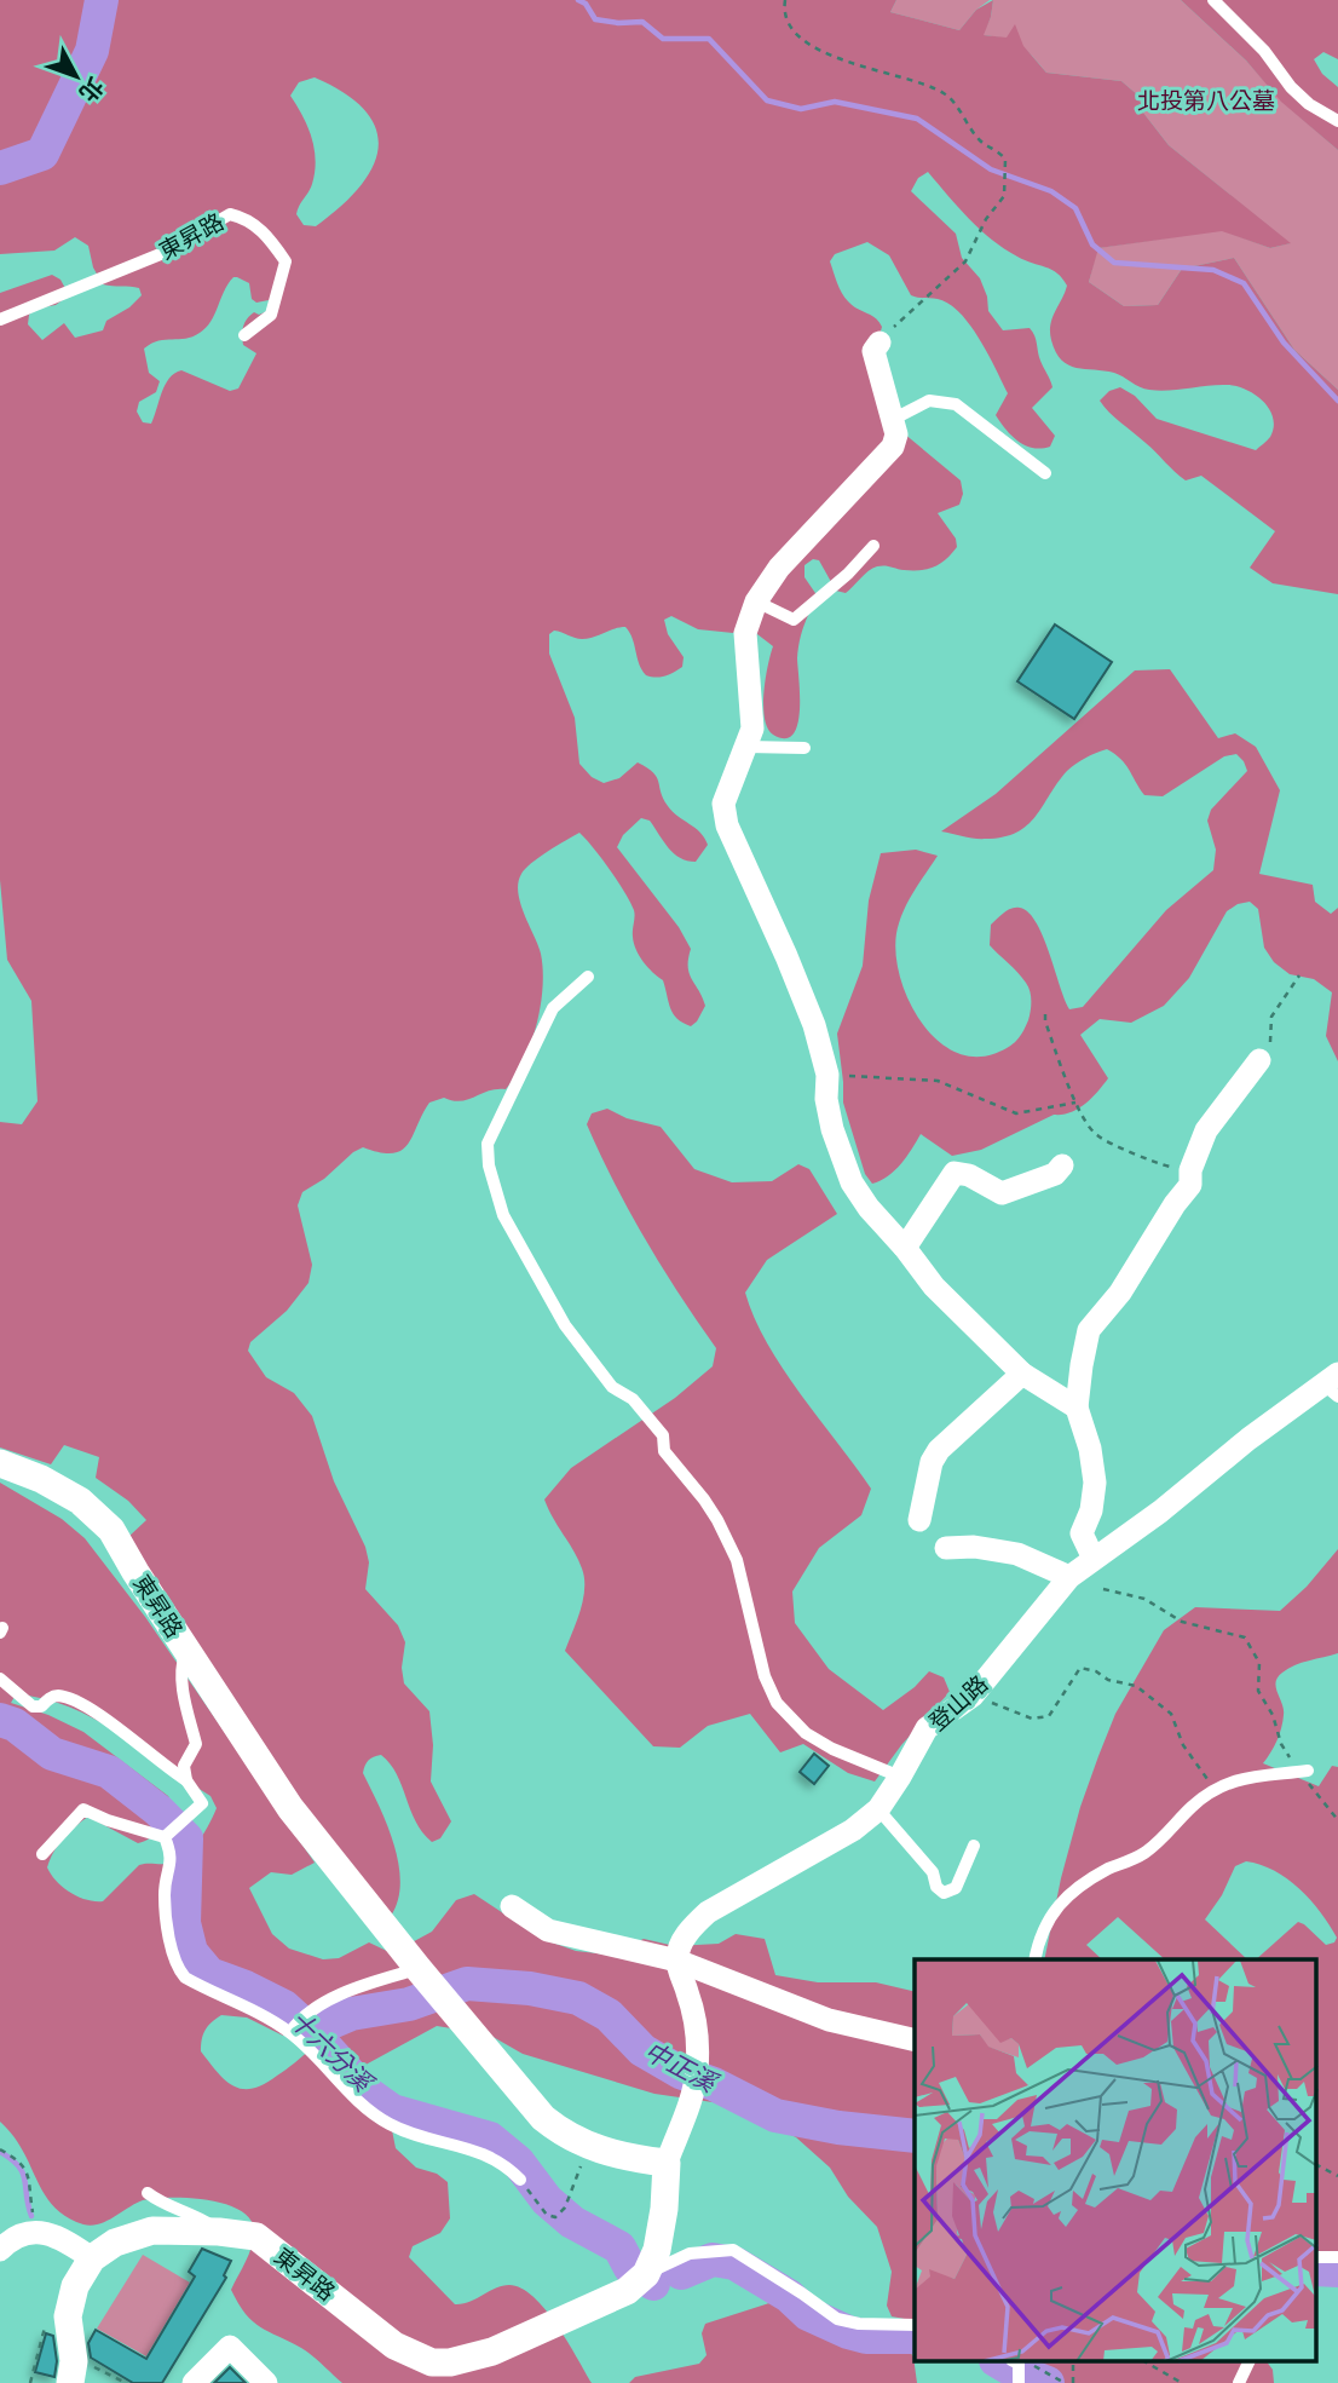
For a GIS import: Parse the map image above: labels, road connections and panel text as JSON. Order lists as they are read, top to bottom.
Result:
{
  "streets": {
    "street": ["東昇路", "登山路"]
  },
  "water": ["十六分溪", "中正溪"],
  "parks": ["北投第八公墓"],
  "north": "bottom right"
}
